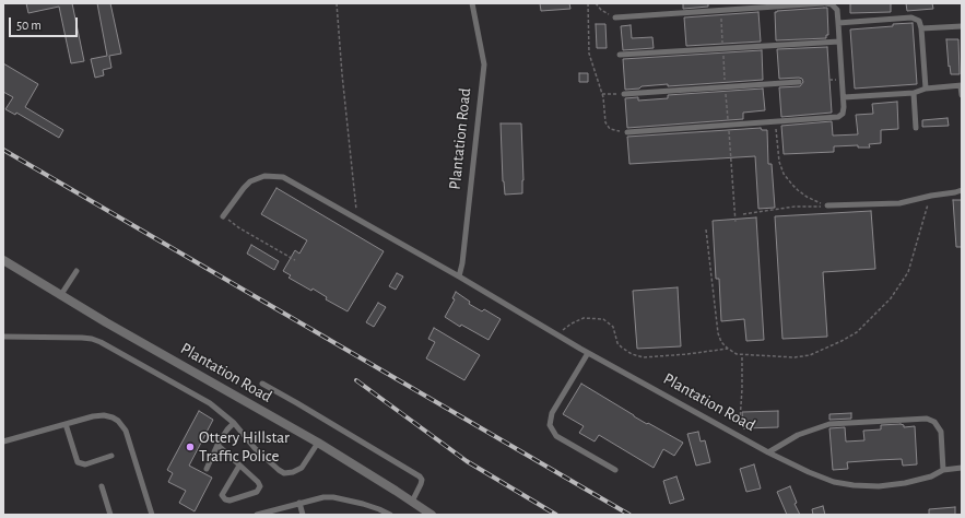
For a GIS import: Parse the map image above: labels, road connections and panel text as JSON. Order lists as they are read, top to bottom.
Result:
{
  "streets": {
    "street": ["Plantation Road"]
  },
  "places": ["Ottery Hillstar Traffic Police"],
  "scale_bar": "50 m"
}
